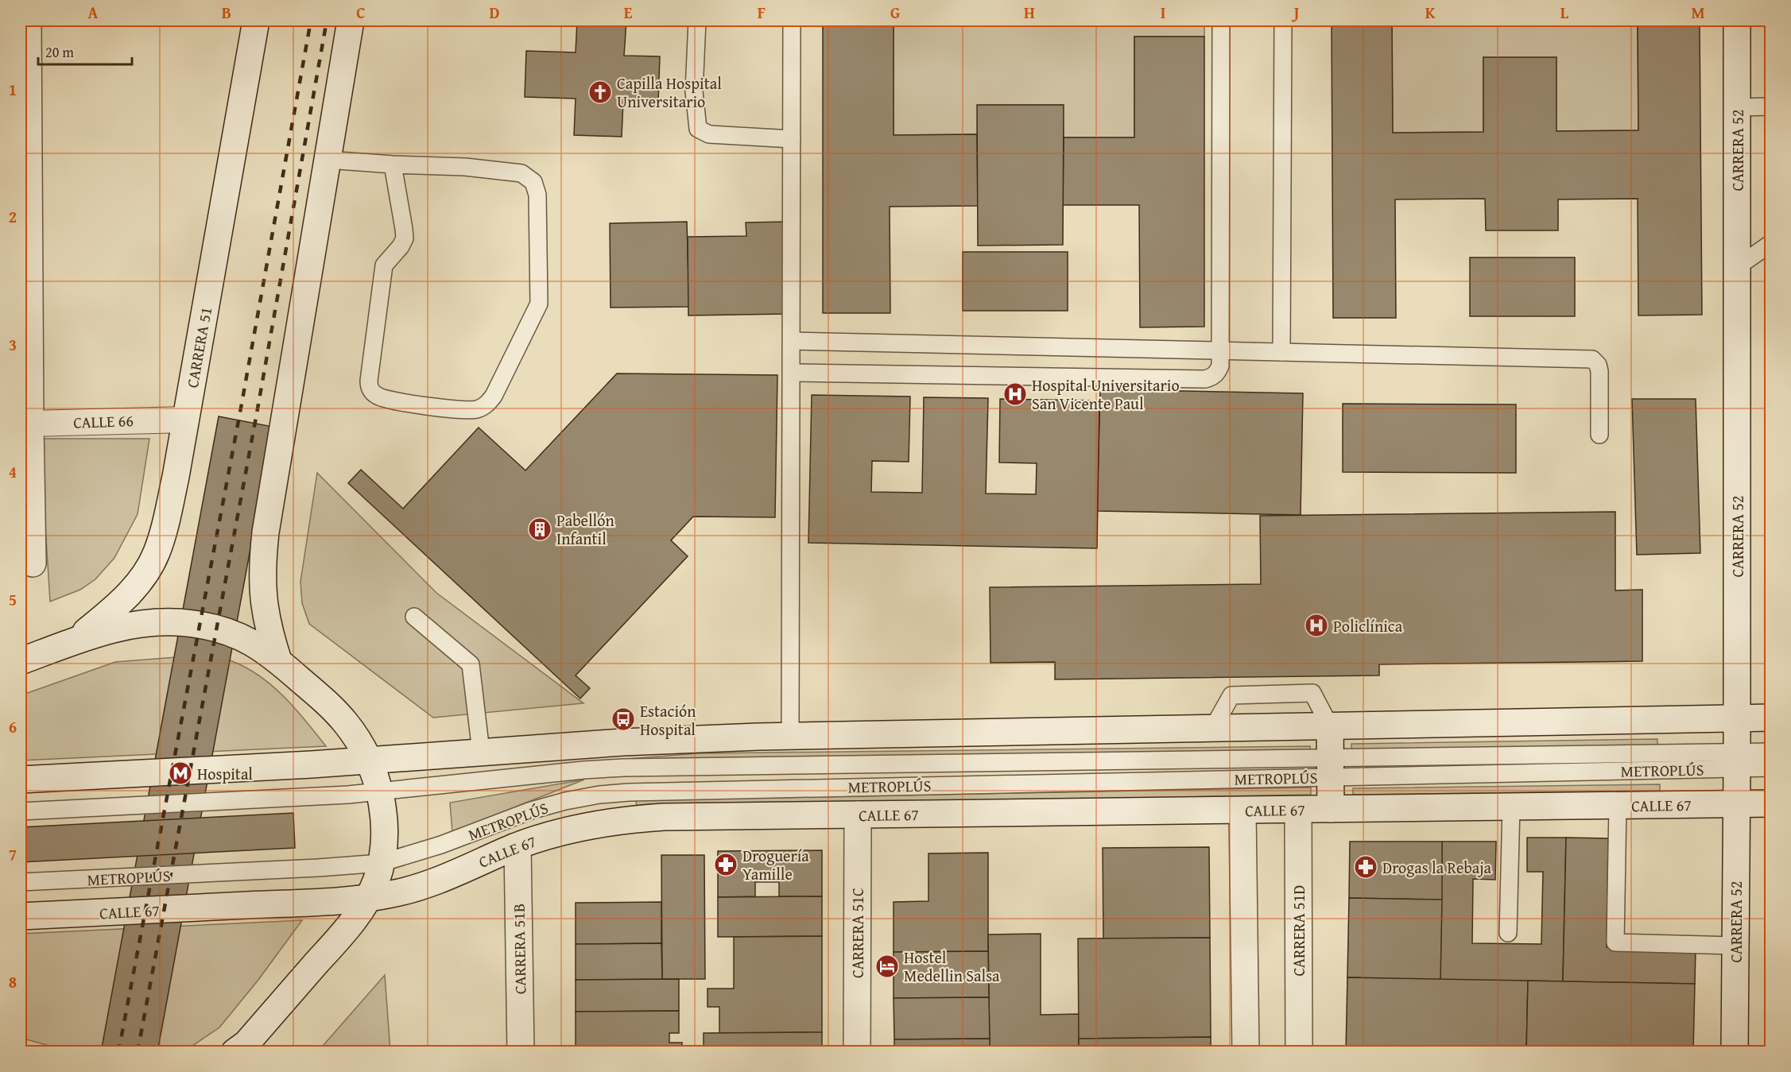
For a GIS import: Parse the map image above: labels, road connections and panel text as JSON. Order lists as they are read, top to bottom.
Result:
{
  "streets": {
    "main road": [
      "CARRERA 52",
      "CARRERA 51",
      "CALLE 67",
      "CARRERA 51D",
      "CARRERA 51C",
      "CARRERA 51B"
    ],
    "street": ["CALLE 66"],
    "lane": ["METROPLÚS"]
  },
  "crossings": [
    ["CARRERA 52", "METROPLÚS"],
    ["CARRERA 52", "CALLE 67"],
    ["CARRERA 51", "CALLE 66"],
    ["CALLE 67", "CARRERA 51D"],
    ["CALLE 67", "CARRERA 51C"],
    ["CALLE 67", "CARRERA 51B"]
  ],
  "places": {
    "church": ["Capilla Hospital Universitario"],
    "hospital": ["Hospital Universitario San Vicente Paul", "Policlínica"],
    "building": ["Pabellón Infantil"],
    "bus stop": ["Estación Hospital"],
    "metro station": ["Hospital"],
    "pharmacy": ["Droguería Yamille", "Drogas la Rebaja"],
    "hotel": ["Hostel Medellin Salsa"]
  },
  "scale_bar": "20 m",
  "grid": {
    "columns": [
      "A",
      "B",
      "C",
      "D",
      "E",
      "F",
      "G",
      "H",
      "I",
      "J",
      "K",
      "L",
      "M"
    ],
    "rows": [
      "1",
      "2",
      "3",
      "4",
      "5",
      "6",
      "7",
      "8"
    ]
  }
}
